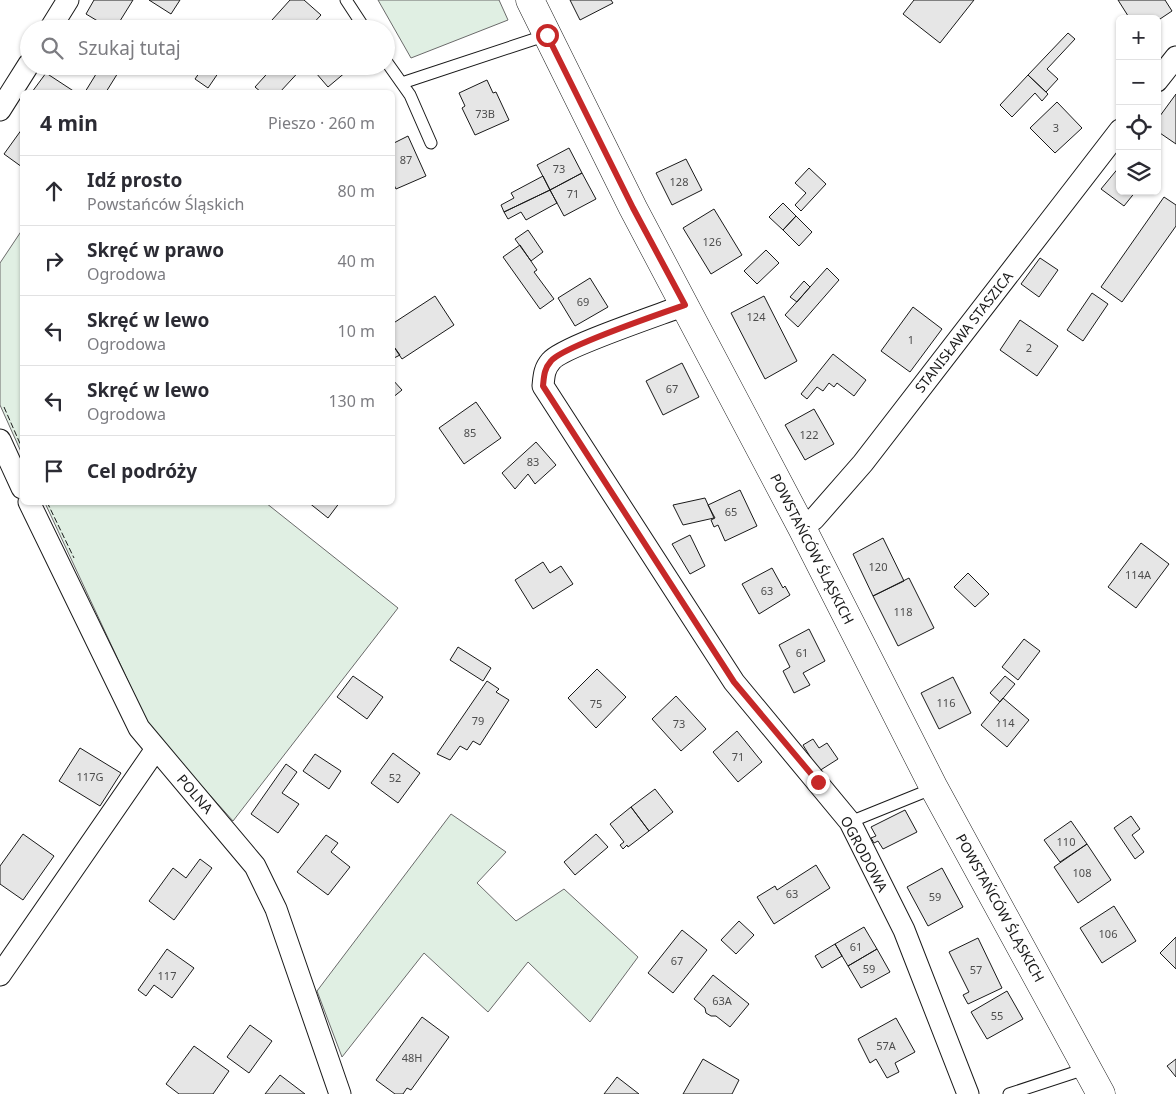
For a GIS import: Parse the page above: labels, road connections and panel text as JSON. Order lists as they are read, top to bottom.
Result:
{
  "streets": {
    "street": [
      "STANISŁAWA STASZICA",
      "POWSTAŃCÓW ŚLĄSKICH",
      "POLNA",
      "OGRODOWA"
    ]
  },
  "crossings": [
    ["STANISŁAWA STASZICA", "POWSTAŃCÓW ŚLĄSKICH"],
    ["POWSTAŃCÓW ŚLĄSKICH", "OGRODOWA"]
  ],
  "house_numbers": [
    "73B",
    "3",
    "87",
    "73",
    "128",
    "71",
    "126",
    "69",
    "124",
    "1",
    "2",
    "67",
    "85",
    "122",
    "83",
    "65",
    "120",
    "114A",
    "63",
    "118",
    "61",
    "116",
    "75",
    "79",
    "114",
    "73",
    "71",
    "117G",
    "52",
    "110",
    "108",
    "63",
    "59",
    "106",
    "61",
    "67",
    "59",
    "57",
    "117",
    "63A",
    "55",
    "57A",
    "48H"
  ],
  "page": {
    "map_buttons": ["+", "−"],
    "search": "Szukaj tutaj",
    "heading": ["4 min", "Pieszo · 260 m"],
    "list": [
      ["Idź prosto", "Powstańców Śląskich", "80 m"],
      ["Skręć w prawo", "Ogrodowa", "40 m"],
      ["Skręć w lewo", "Ogrodowa", "10 m"],
      ["Skręć w lewo", "Ogrodowa", "130 m"],
      "Cel podróży"
    ]
  }
}
